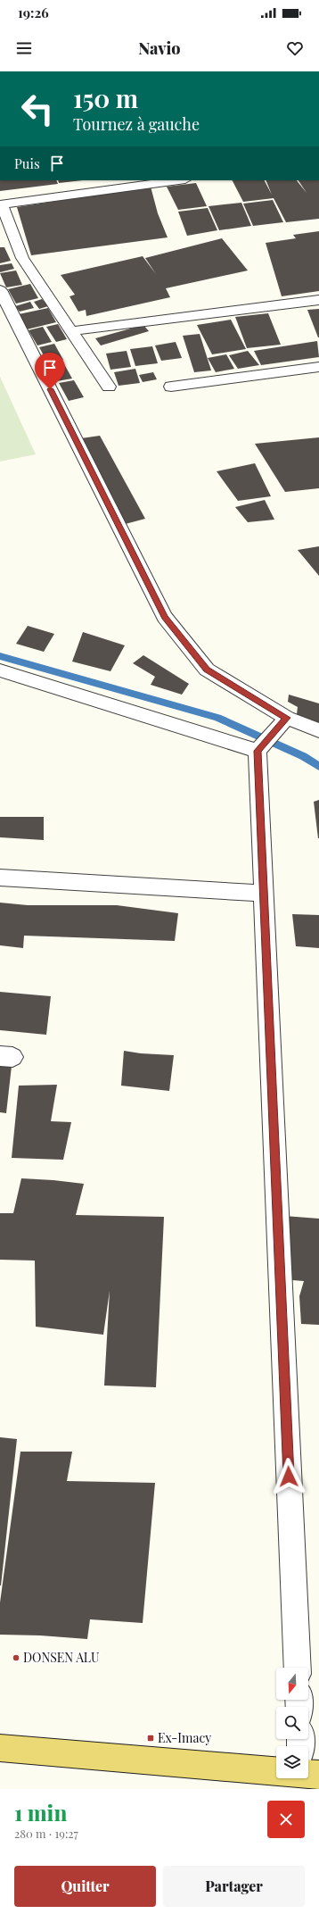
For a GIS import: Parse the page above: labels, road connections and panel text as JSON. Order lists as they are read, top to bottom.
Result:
{
  "places": {
    "other": ["DONSEN ALU"],
    "transit": ["Ex-Imacy"]
  },
  "north": "bottom",
  "page": {
    "status": "19:26",
    "header": "Navio",
    "turn": ["150 m", "Tournez à gauche"],
    "then": "Puis",
    "heading": ["1 min", "280 m · 19:27"],
    "buttons": ["Quitter", "Partager"]
  }
}
